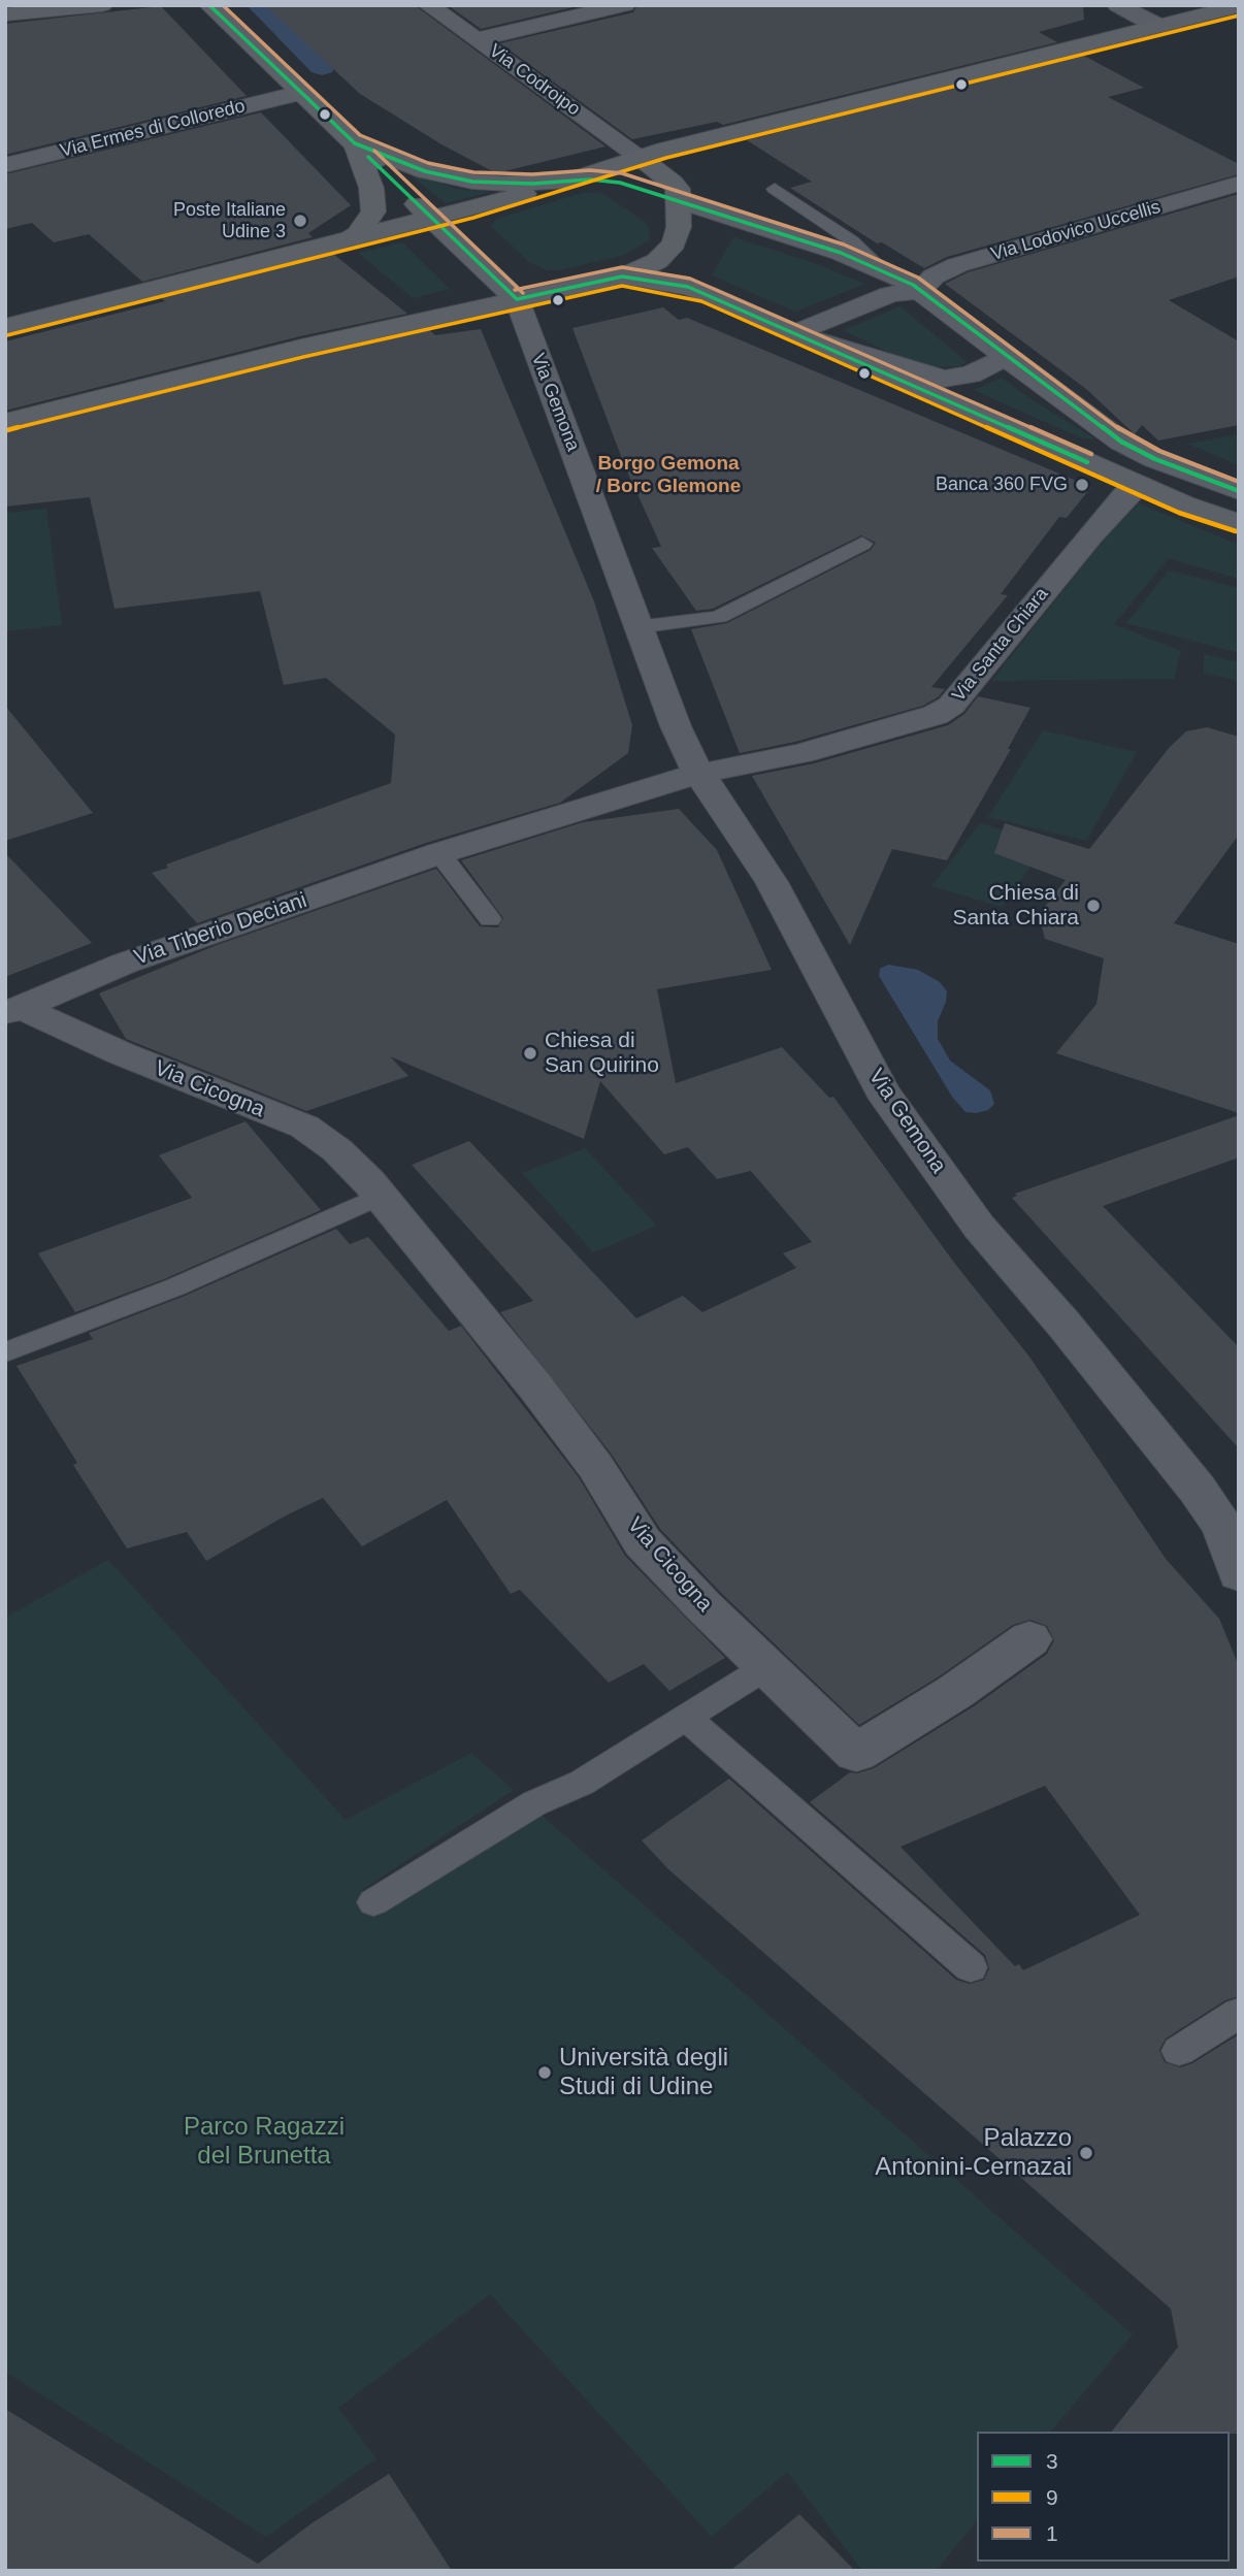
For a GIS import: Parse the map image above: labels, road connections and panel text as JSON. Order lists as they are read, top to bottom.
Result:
{
  "streets": {
    "street": [
      "Via Codroipo",
      "Via Ermes di Colloredo",
      "Via Lodovico Uccellis",
      "Via Gemona",
      "Via Santa Chiara",
      "Via Tiberio Deciani",
      "Via Cicogna"
    ]
  },
  "crossings": [
    ["Via Gemona", "Via Santa Chiara"],
    ["Via Gemona", "Via Tiberio Deciani"],
    ["Via Santa Chiara", "Via Tiberio Deciani"],
    ["Via Tiberio Deciani", "Via Cicogna"]
  ],
  "districts": ["Borgo Gemona / Borc Glemone"],
  "parks": ["Parco Ragazzi del Brunetta"],
  "places": [
    "Poste Italiane Udine 3",
    "Banca 360 FVG",
    "Chiesa di Santa Chiara",
    "Chiesa di San Quirino",
    "Università degli Studi di Udine",
    "Palazzo Antonini-Cernazai"
  ],
  "lines": ["transit line 3", "transit line 1", "transit line 9"],
  "legend": ["3", "9", "1"]
}
